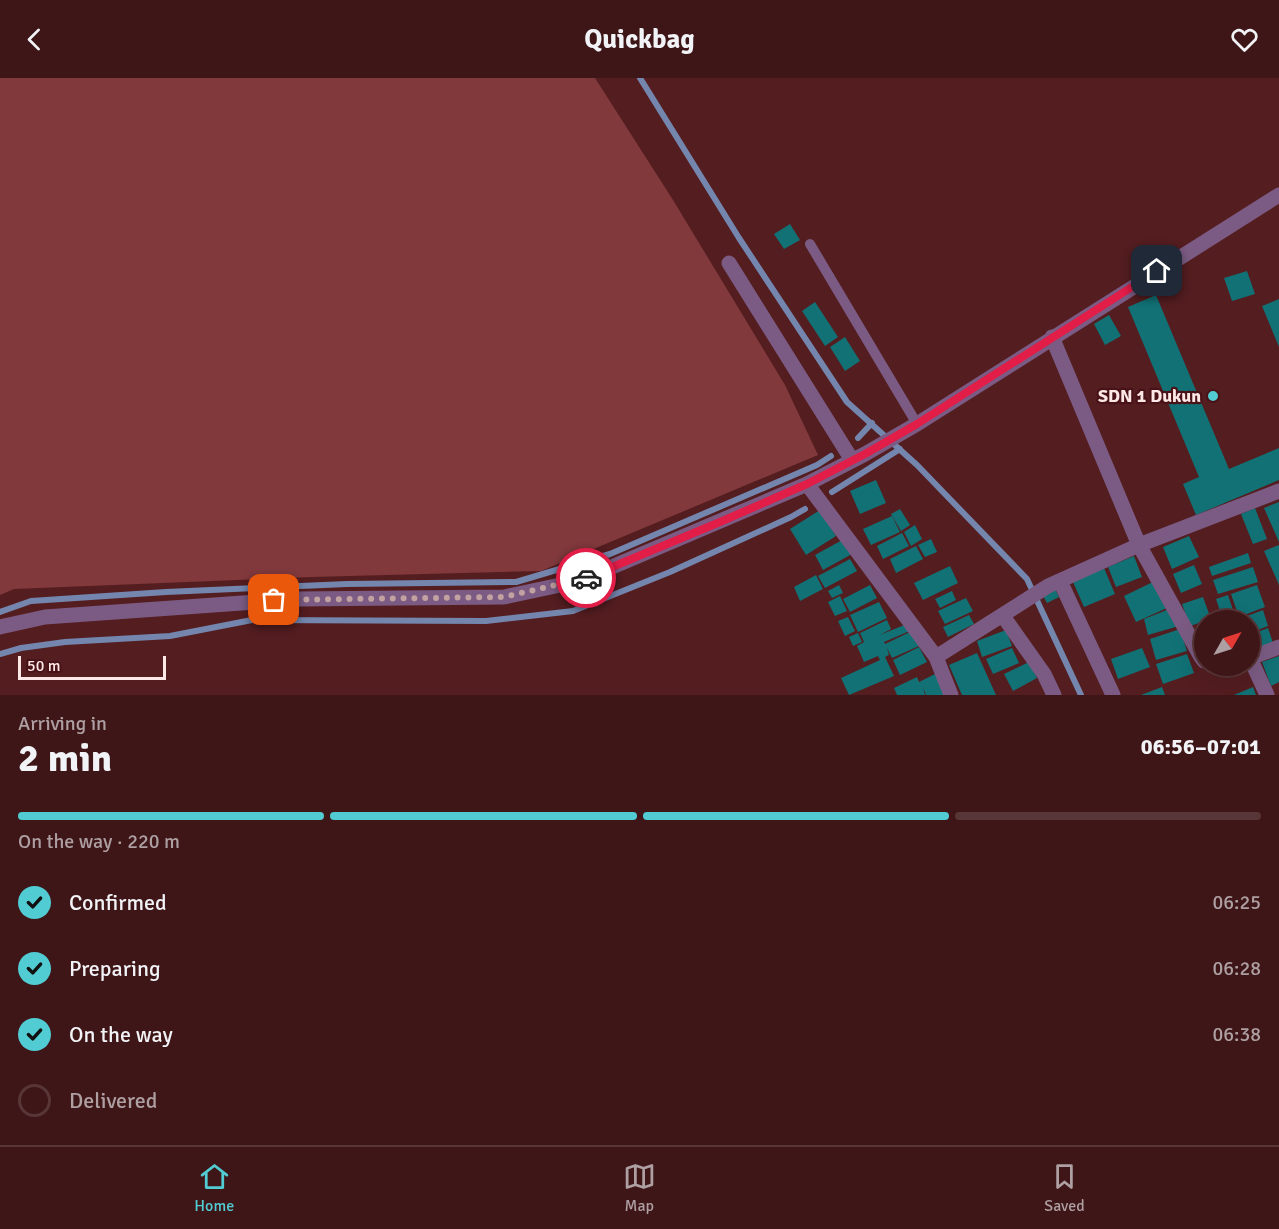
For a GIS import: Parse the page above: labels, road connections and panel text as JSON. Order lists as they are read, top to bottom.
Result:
{
  "places": ["SDN 1 Dukun"],
  "scale_bar": "50 m",
  "north": "top right",
  "page": {
    "header": "Quickbag",
    "scale": "50 m",
    "heading": ["2 min", "Arriving in", "06:56–07:01"],
    "bar": "On the way · 220 m",
    "list": [
      ["Confirmed", "06:25"],
      ["Preparing", "06:28"],
      ["On the way", "06:38"],
      "Delivered"
    ],
    "tabs": ["Home", "Map", "Saved"]
  }
}
